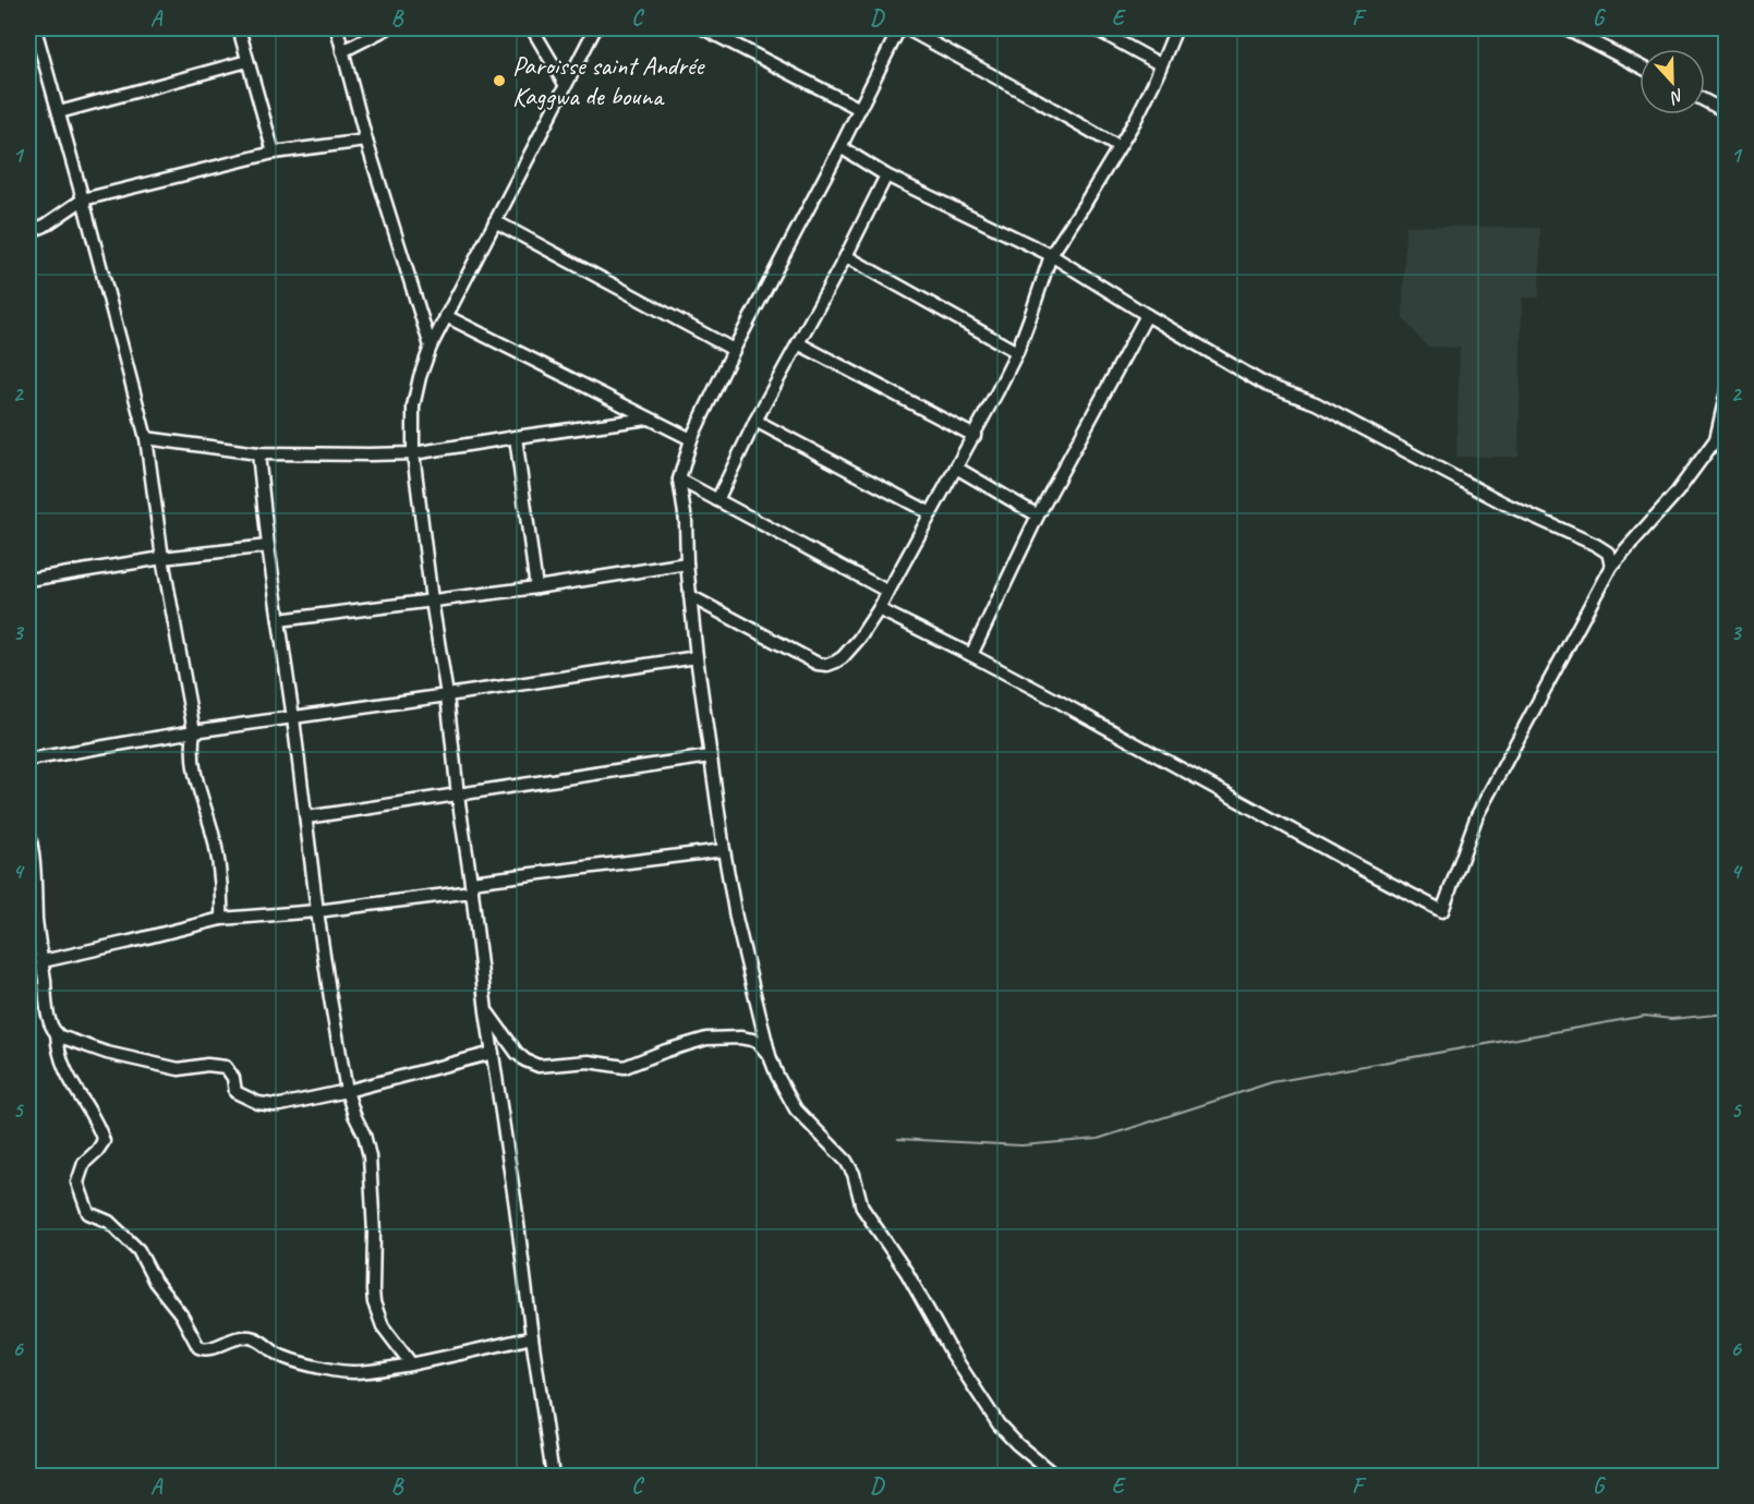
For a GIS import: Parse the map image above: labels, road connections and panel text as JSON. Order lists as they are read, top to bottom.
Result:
{
  "places": ["Paroisse saint Andrée Kaggwa de bouna"],
  "north": "bottom",
  "grid": {
    "columns": [
      "A",
      "B",
      "C",
      "D",
      "E",
      "F",
      "G"
    ],
    "rows": [
      "1",
      "2",
      "3",
      "4",
      "5",
      "6"
    ]
  }
}
